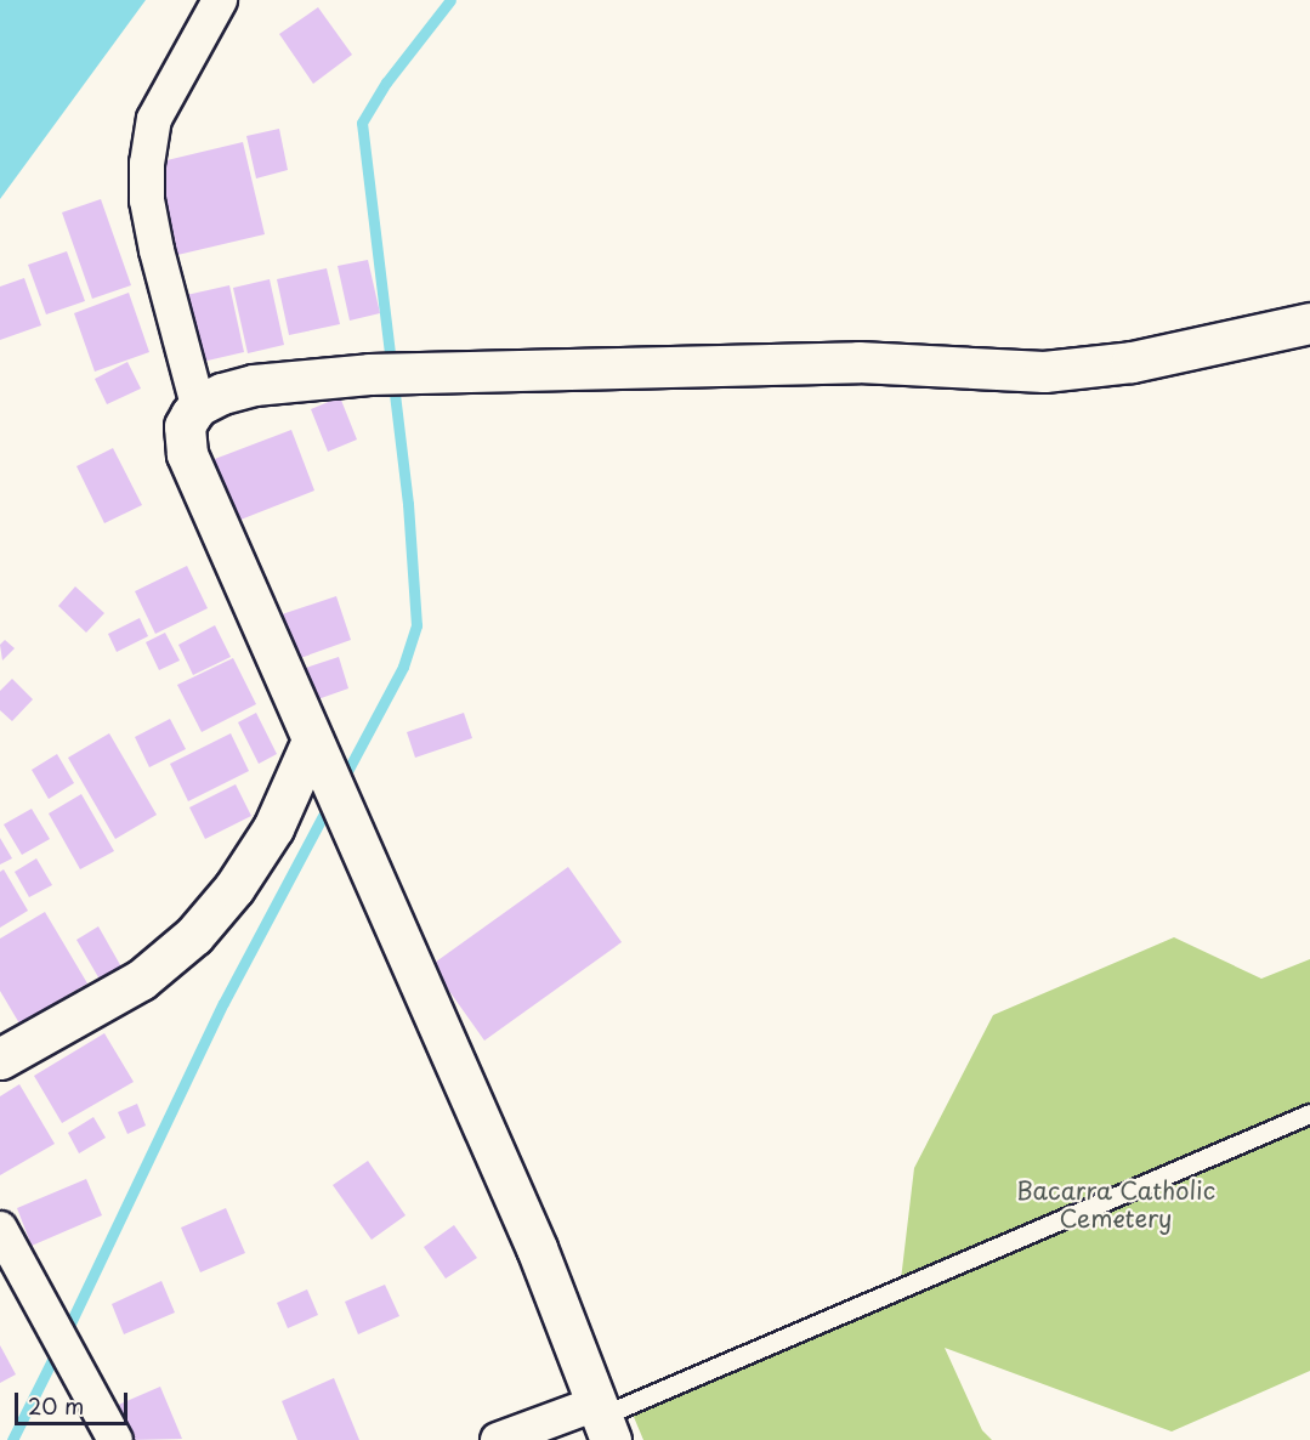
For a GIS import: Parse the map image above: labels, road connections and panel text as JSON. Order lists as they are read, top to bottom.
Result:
{
  "parks": ["Bacarra Catholic Cemetery"],
  "scale_bar": "20 m"
}
